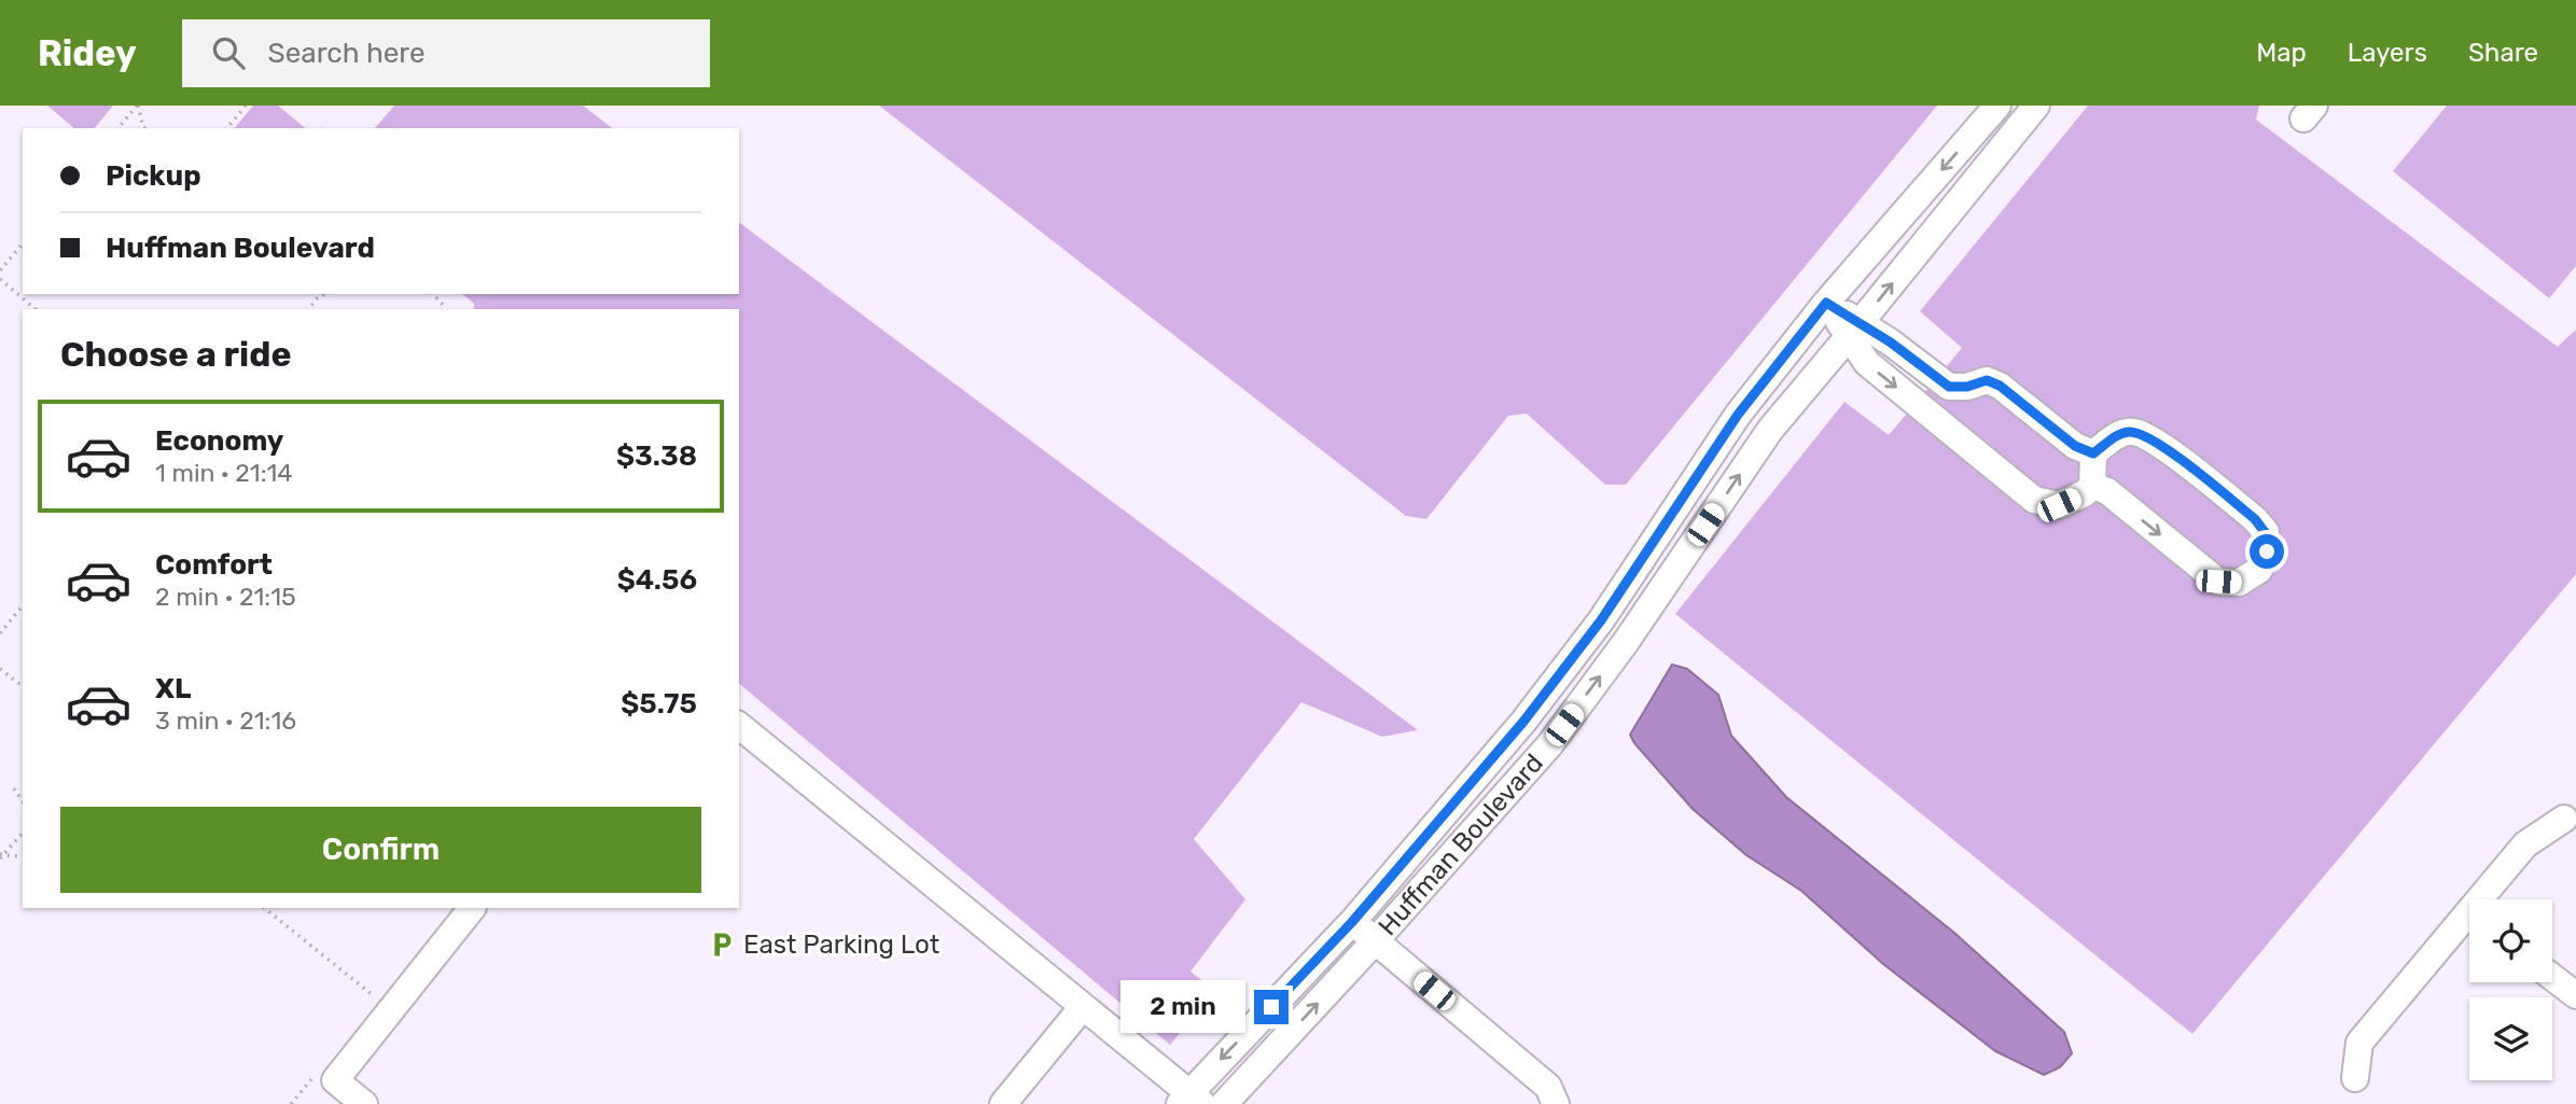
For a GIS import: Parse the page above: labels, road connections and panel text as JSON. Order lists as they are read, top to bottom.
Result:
{
  "streets": {
    "street": ["Huffman Boulevard"]
  },
  "places": {
    "parking": ["East Parking Lot"]
  },
  "page": {
    "header": "Ridey",
    "search": "Search here",
    "nav": ["Map", "Layers", "Share"],
    "banner": ["Pickup", "Huffman Boulevard"],
    "heading": "Choose a ride",
    "list": [
      {
        "name": "Economy",
        "note": "1 min · 21:14",
        "value": "$3.38"
      },
      {
        "name": "Comfort",
        "note": "2 min · 21:15",
        "value": "$4.56"
      },
      {
        "name": "XL",
        "note": "3 min · 21:16",
        "value": "$5.75"
      }
    ],
    "buttons": "Confirm",
    "bubble": "2 min"
  }
}
